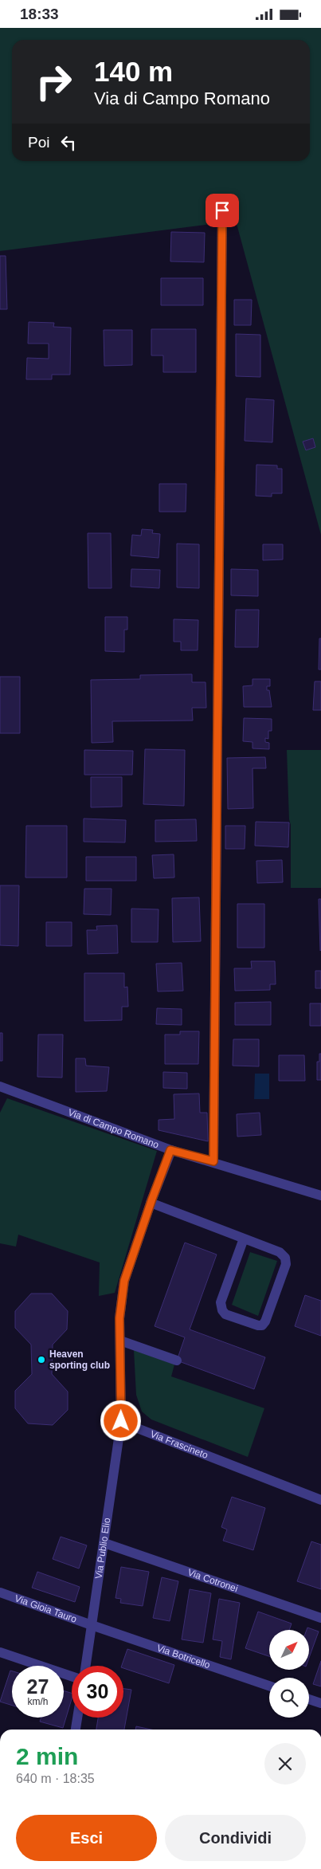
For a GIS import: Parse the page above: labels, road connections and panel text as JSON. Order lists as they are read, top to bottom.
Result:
{
  "streets": {
    "street": [
      "Via di Campo Romano",
      "Via Frascineto",
      "Via Publio Elio",
      "Via Cotronei",
      "Via Gioia Tauro",
      "Via Botricello"
    ]
  },
  "crossings": [
    ["Via Frascineto", "Via Publio Elio"],
    ["Via Publio Elio", "Via Cotronei"],
    ["Via Publio Elio", "Via Gioia Tauro"],
    ["Via Publio Elio", "Via Botricello"],
    ["Via Gioia Tauro", "Via Botricello"]
  ],
  "places": ["Heaven sporting club"],
  "north": "top right",
  "page": {
    "status": "18:33",
    "turn": ["140 m", "Via di Campo Romano"],
    "then": "Poi",
    "speed": "27 km/h",
    "limit": "30",
    "heading": ["2 min", "640 m · 18:35"],
    "buttons": ["Esci", "Condividi"]
  }
}
